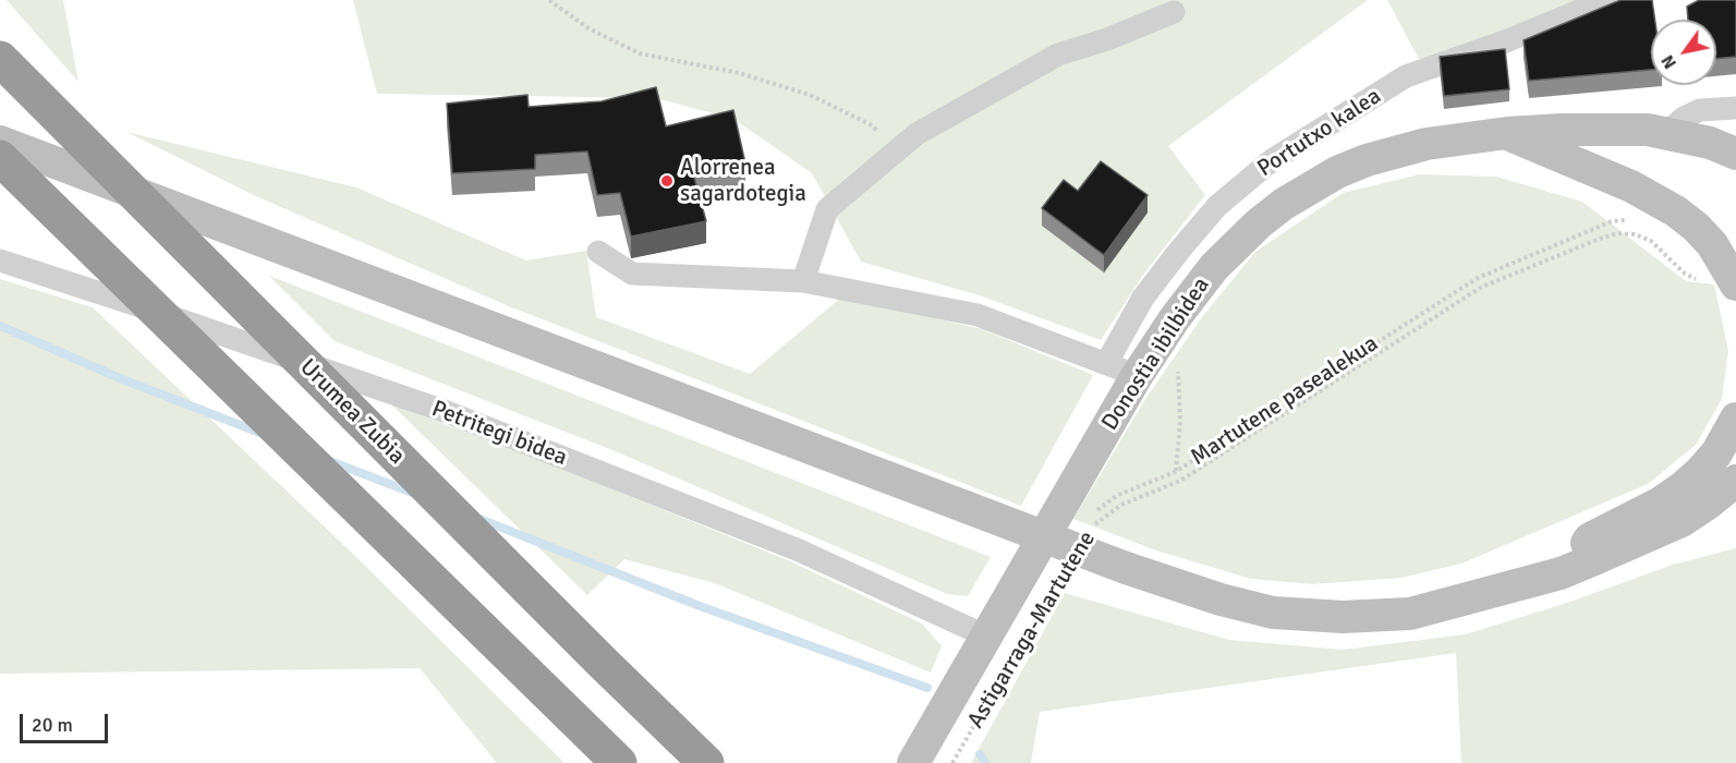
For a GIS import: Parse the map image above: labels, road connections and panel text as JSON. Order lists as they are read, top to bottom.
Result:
{
  "streets": {
    "highway": ["Urumea Zubia"],
    "main road": ["Donostia ibilbidea"],
    "street": ["Portutxo kalea", "Petritegi bidea"],
    "path": ["Martutene pasealekua", "Astigarraga-Martutene"]
  },
  "crossings": [
    ["Donostia ibilbidea", "Petritegi bidea"]
  ],
  "places": ["Alorrenea sagardotegia"],
  "scale_bar": "20 m",
  "north": "bottom left"
}
